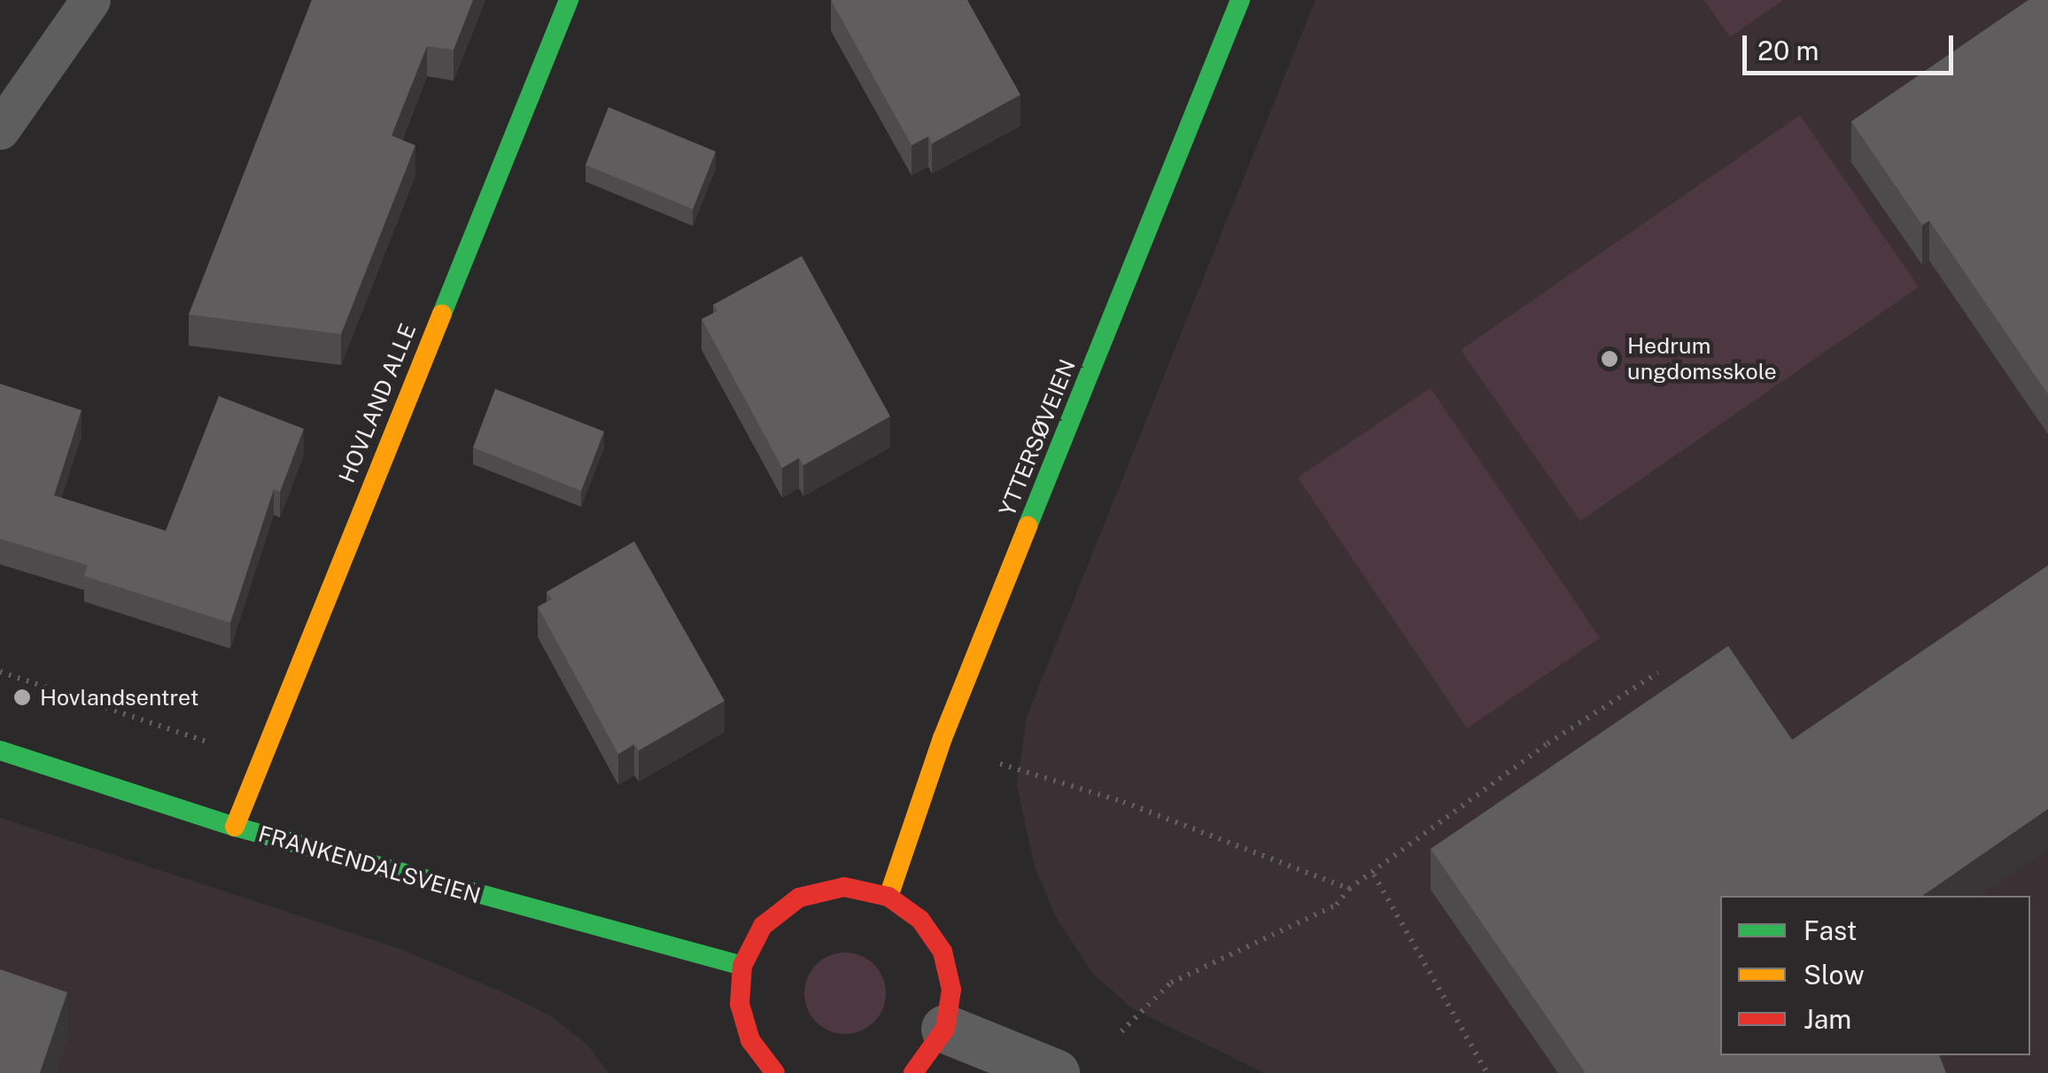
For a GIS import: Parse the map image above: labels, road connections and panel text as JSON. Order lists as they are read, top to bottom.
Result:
{
  "streets": {
    "main road": ["HOVLAND ALLE", "YTTERSØVEIEN", "FRANKENDALSVEIEN"]
  },
  "crossings": [
    ["HOVLAND ALLE", "FRANKENDALSVEIEN"]
  ],
  "places": ["Hedrum ungdomsskole", "Hovlandsentret"],
  "legend": ["Fast", "Slow", "Jam"],
  "scale_bar": "20 m"
}
